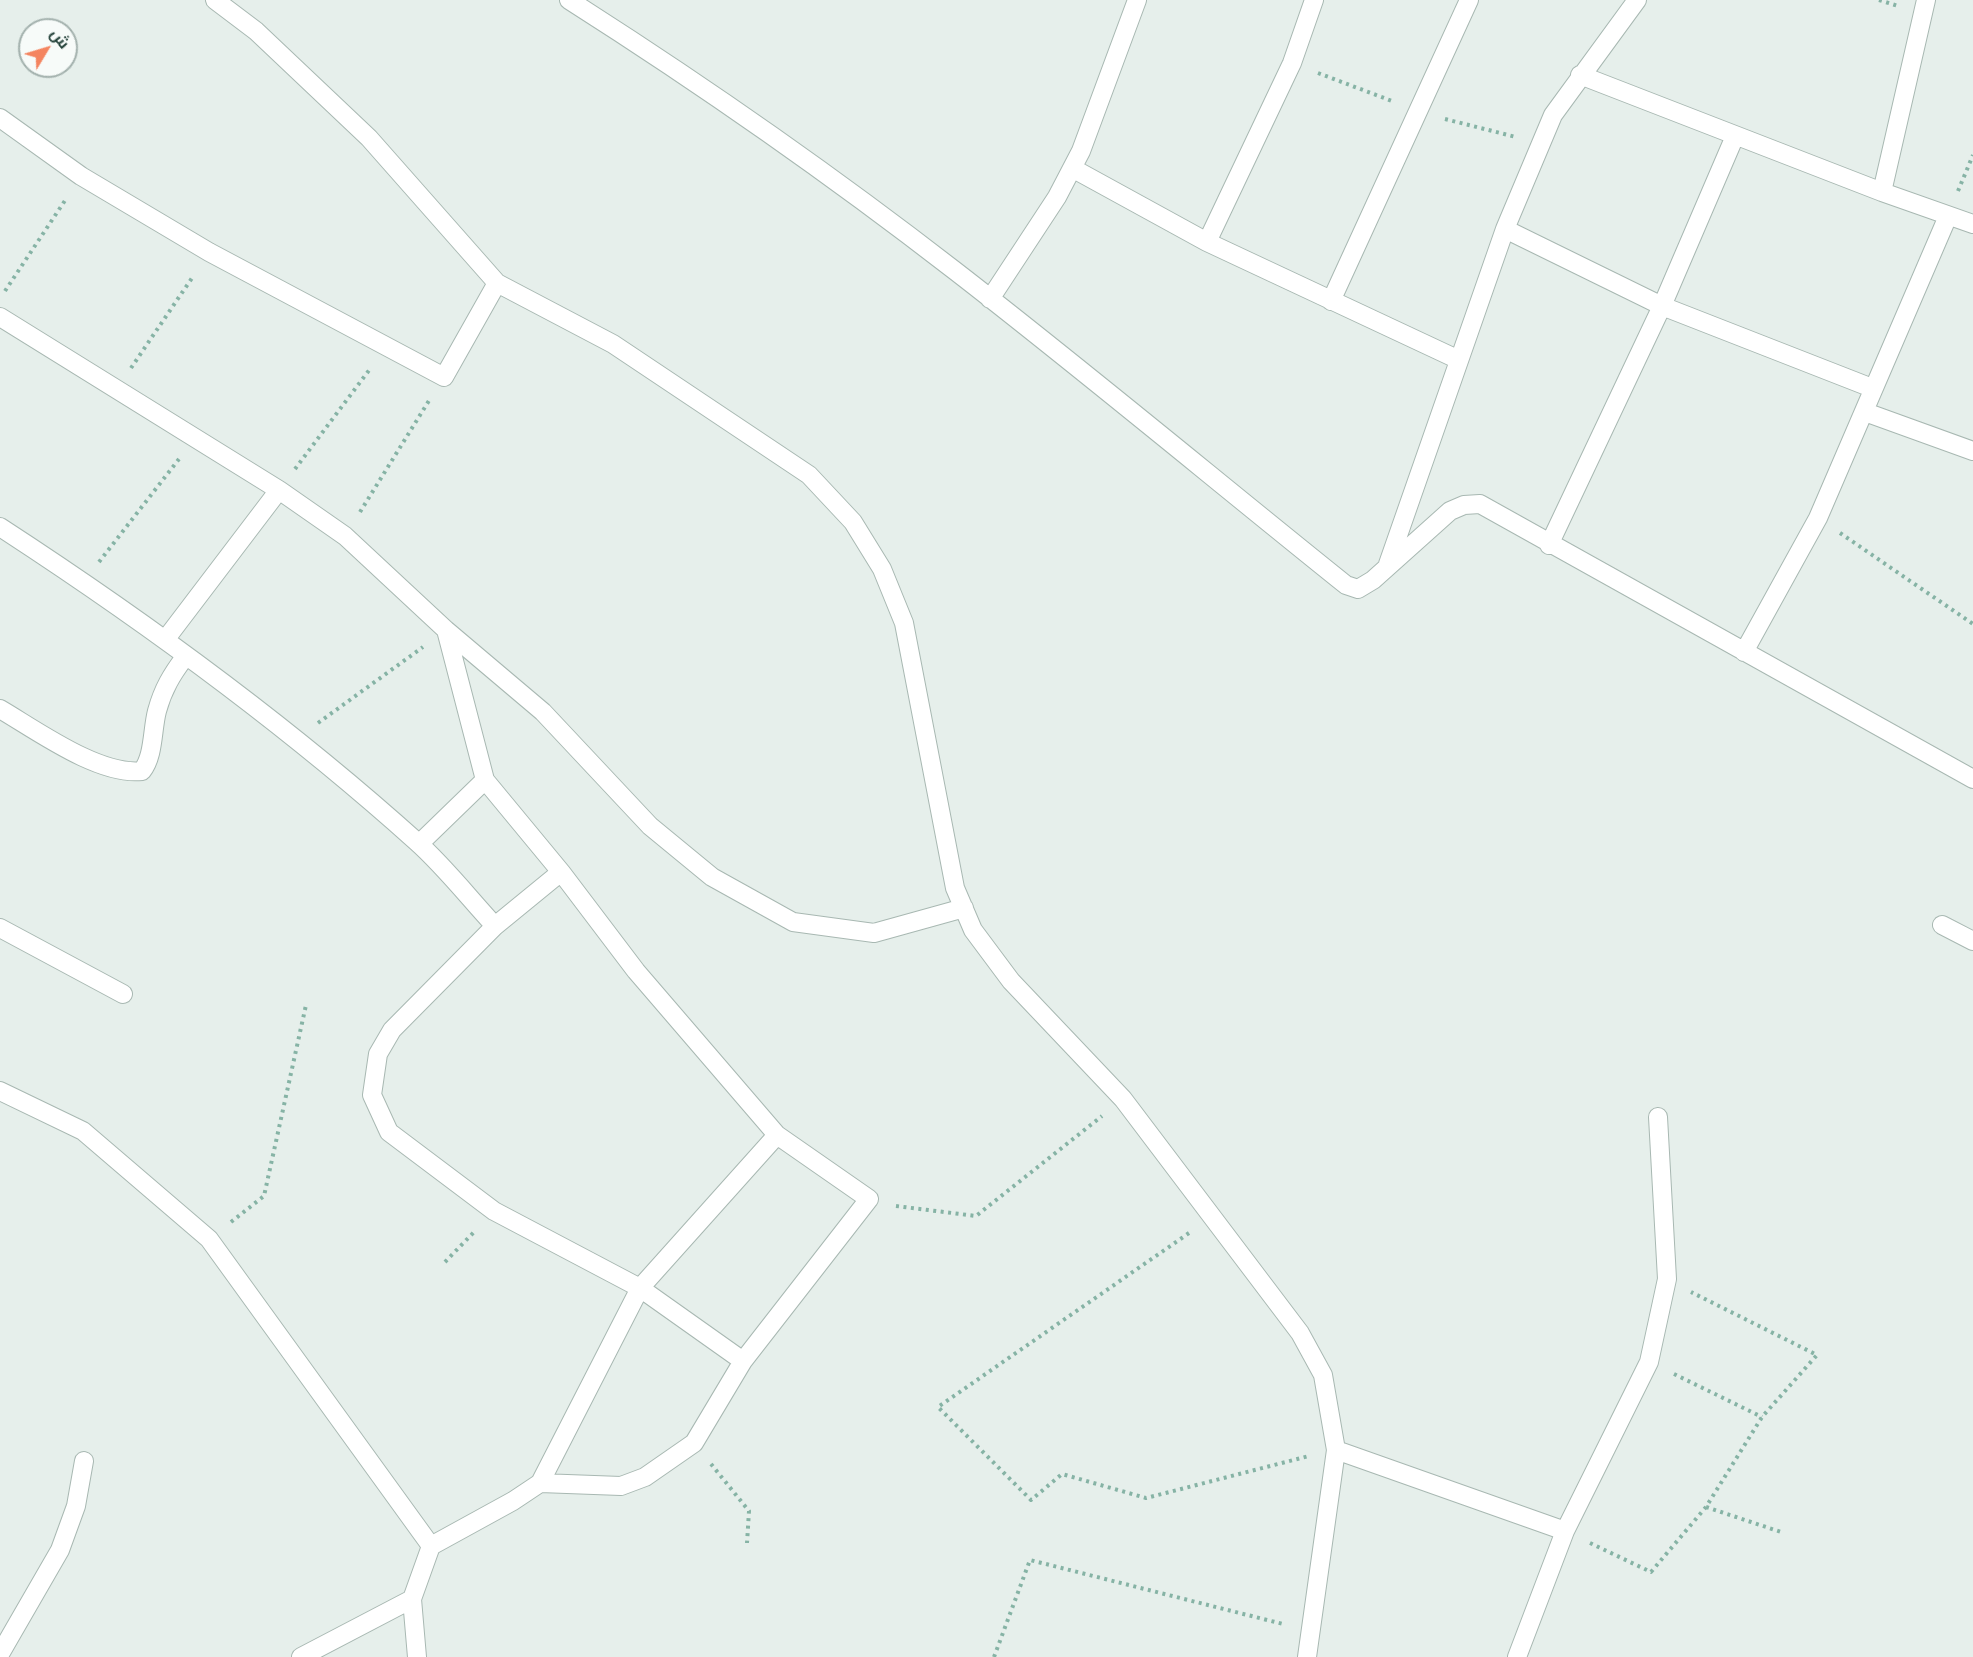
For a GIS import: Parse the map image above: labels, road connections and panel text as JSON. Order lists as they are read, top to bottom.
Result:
{
  "north": "top right"
}
